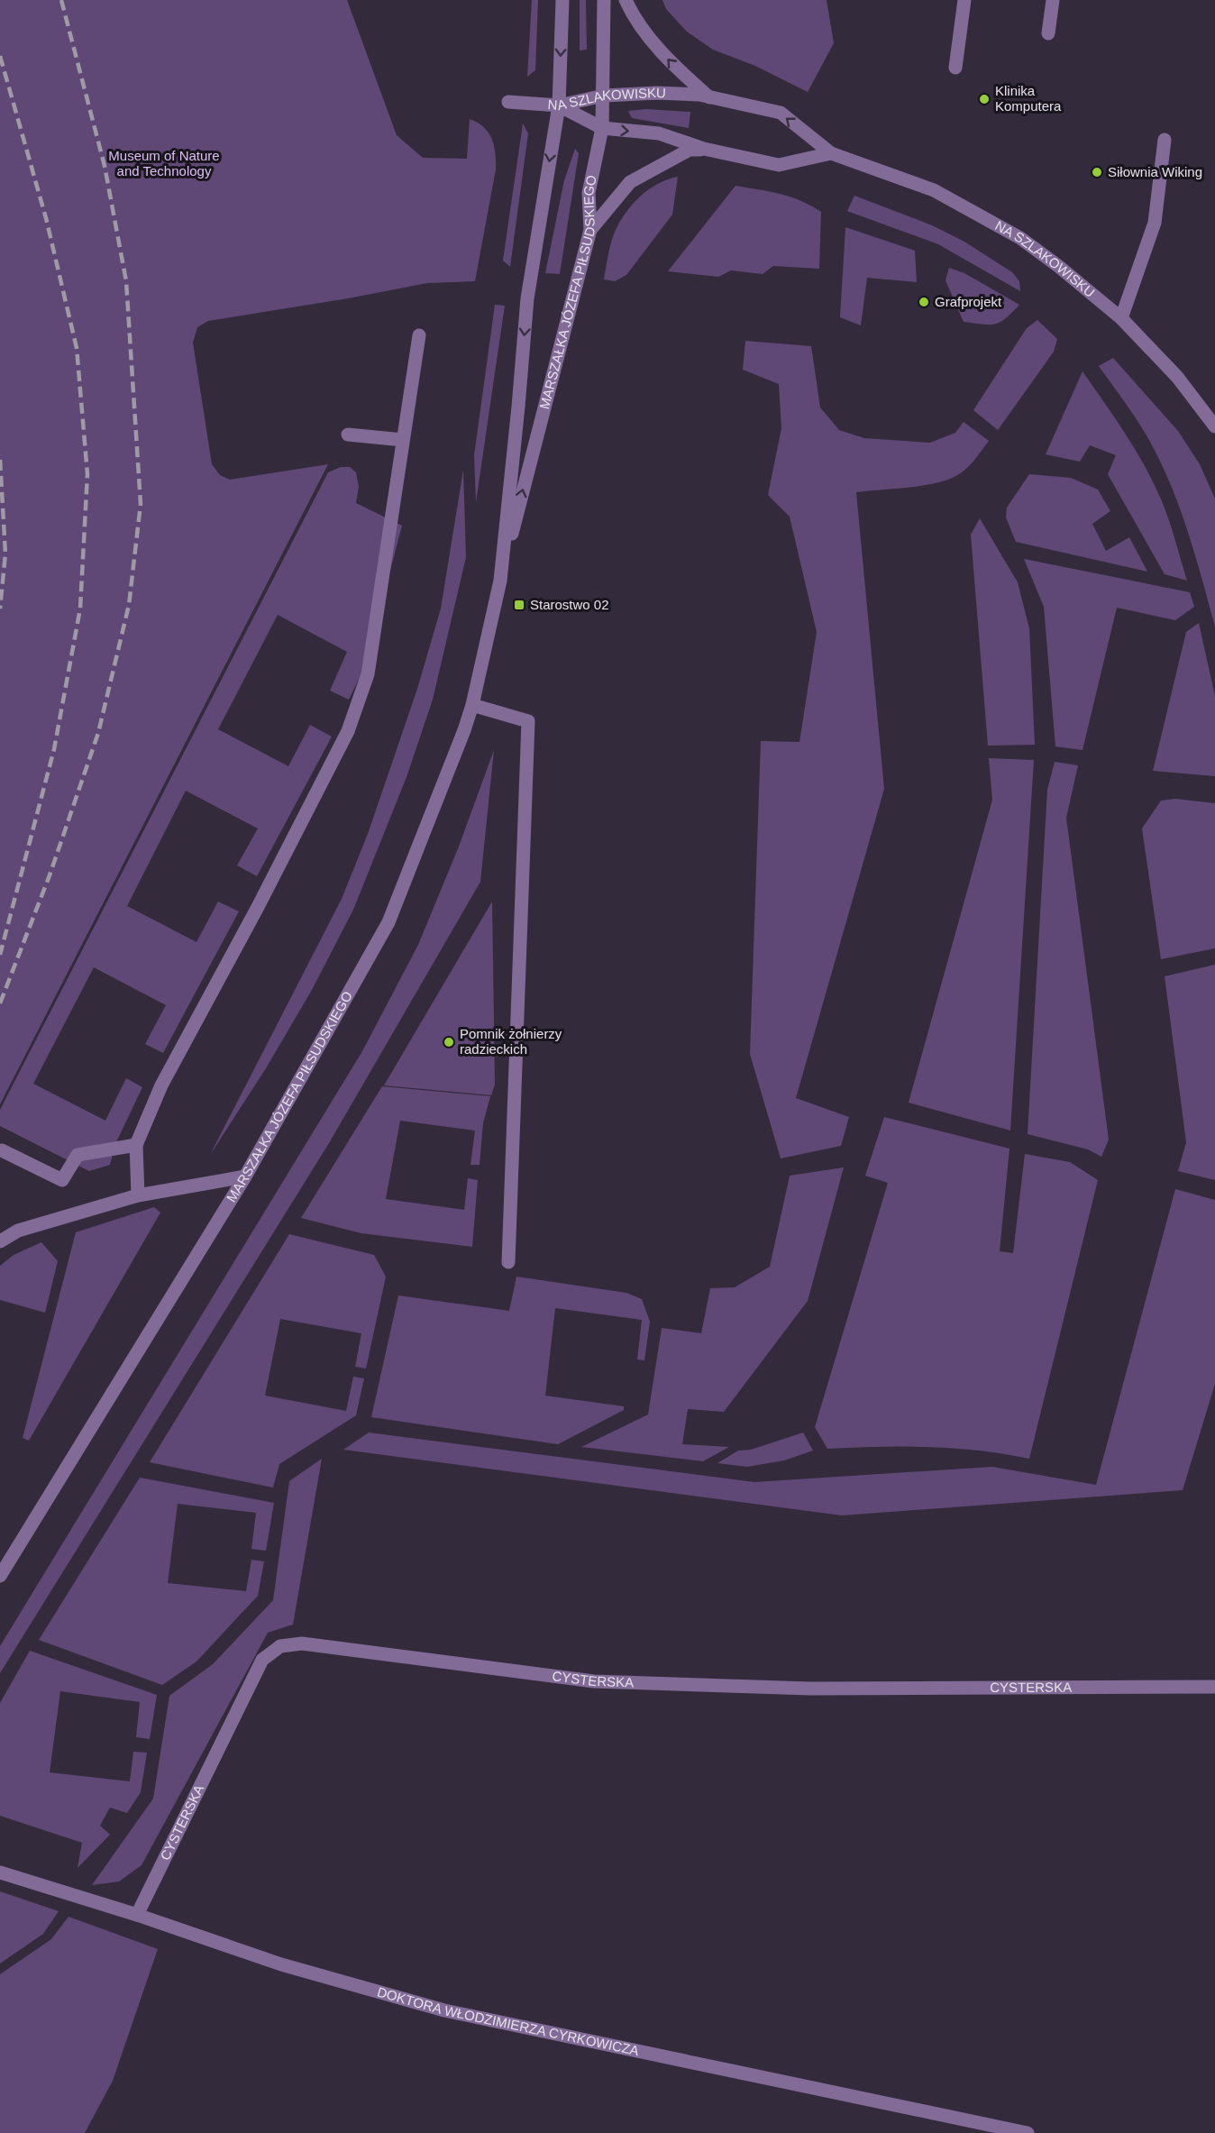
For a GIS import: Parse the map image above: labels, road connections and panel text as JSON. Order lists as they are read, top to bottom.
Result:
{
  "streets": {
    "street": [
      "NA SZLAKOWISKU",
      "MARSZAŁKA JÓZEFA PIŁSUDSKIEGO",
      "CYSTERSKA",
      "DOKTORA WŁODZIMIERZA CYRKOWICZA"
    ]
  },
  "crossings": [
    ["NA SZLAKOWISKU", "MARSZAŁKA JÓZEFA PIŁSUDSKIEGO"],
    ["CYSTERSKA", "DOKTORA WŁODZIMIERZA CYRKOWICZA"]
  ],
  "parks": ["Museum of Nature and Technology"],
  "places": {
    "other": [
      "Klinika Komputera",
      "Siłownia Wiking",
      "Grafprojekt",
      "Pomnik żołnierzy radzieckich"
    ],
    "transit": ["Starostwo 02"]
  }
}
